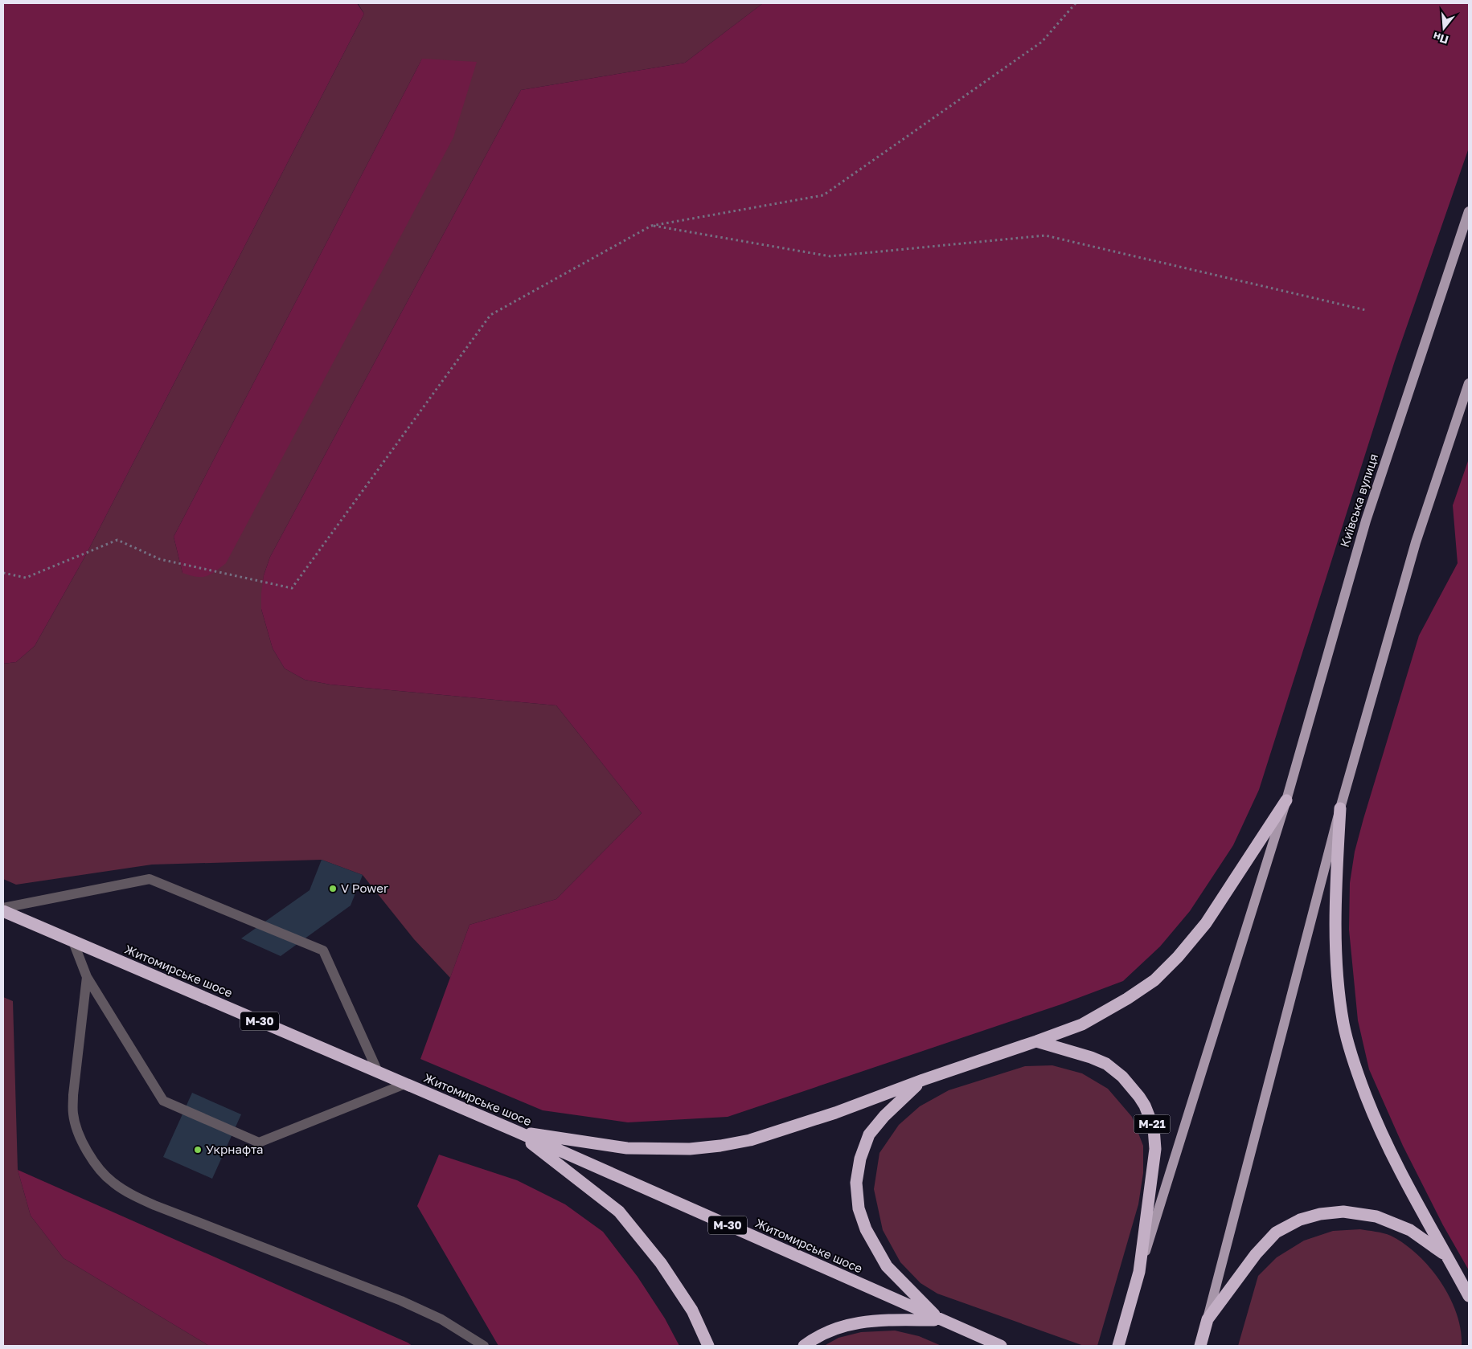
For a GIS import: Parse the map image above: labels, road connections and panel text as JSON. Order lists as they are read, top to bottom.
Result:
{
  "streets": {
    "highway": ["Житомирське шосе", "М-30", "М-21"],
    "main road": ["Київська вулиця"]
  },
  "crossings": [
    ["Київська вулиця", "М-21"]
  ],
  "places": ["V Power", "Укрнафта"],
  "north": "bottom"
}
